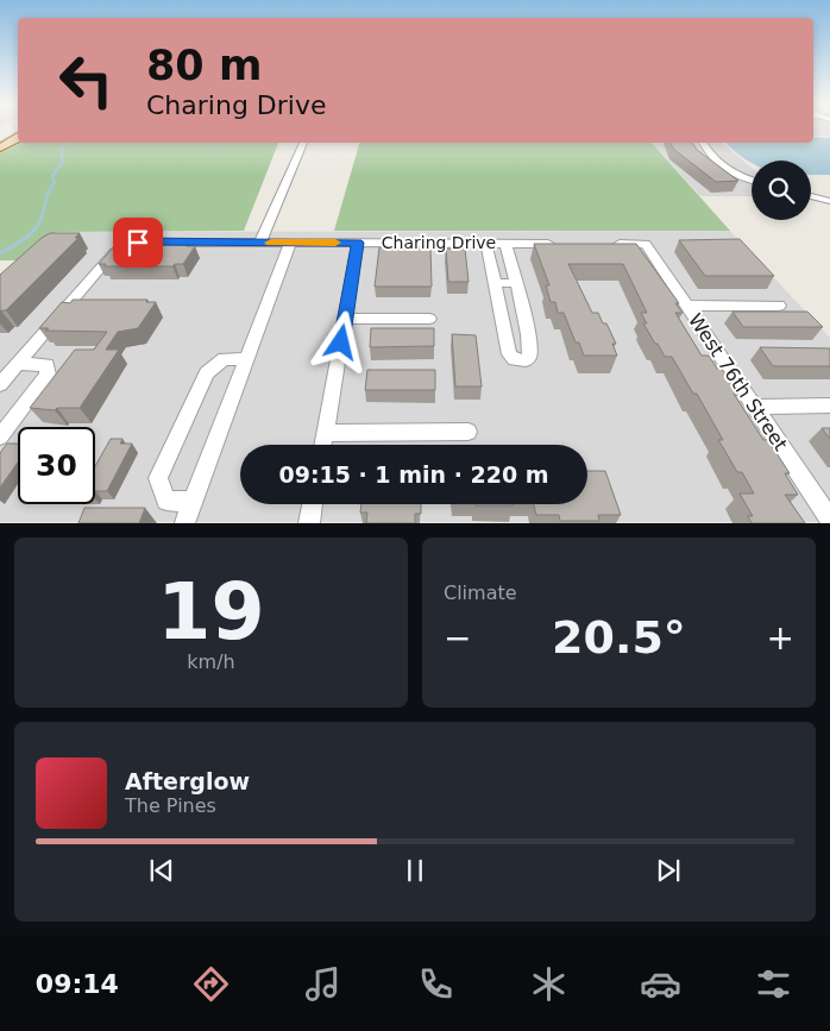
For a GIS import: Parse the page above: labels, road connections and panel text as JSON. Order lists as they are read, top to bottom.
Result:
{
  "streets": {
    "street": ["Charing Drive", "West 76th Street"]
  },
  "page": {
    "turn": ["80 m", "Charing Drive"],
    "limit": "30",
    "trip": "09:15 · 1 min · 220 m",
    "tile": [
      ["19", "km/h"],
      "Climate"
    ],
    "heat": ["−", "20.5°", "+"],
    "song": ["Afterglow", "The Pines"],
    "tabs": "09:14"
  }
}
